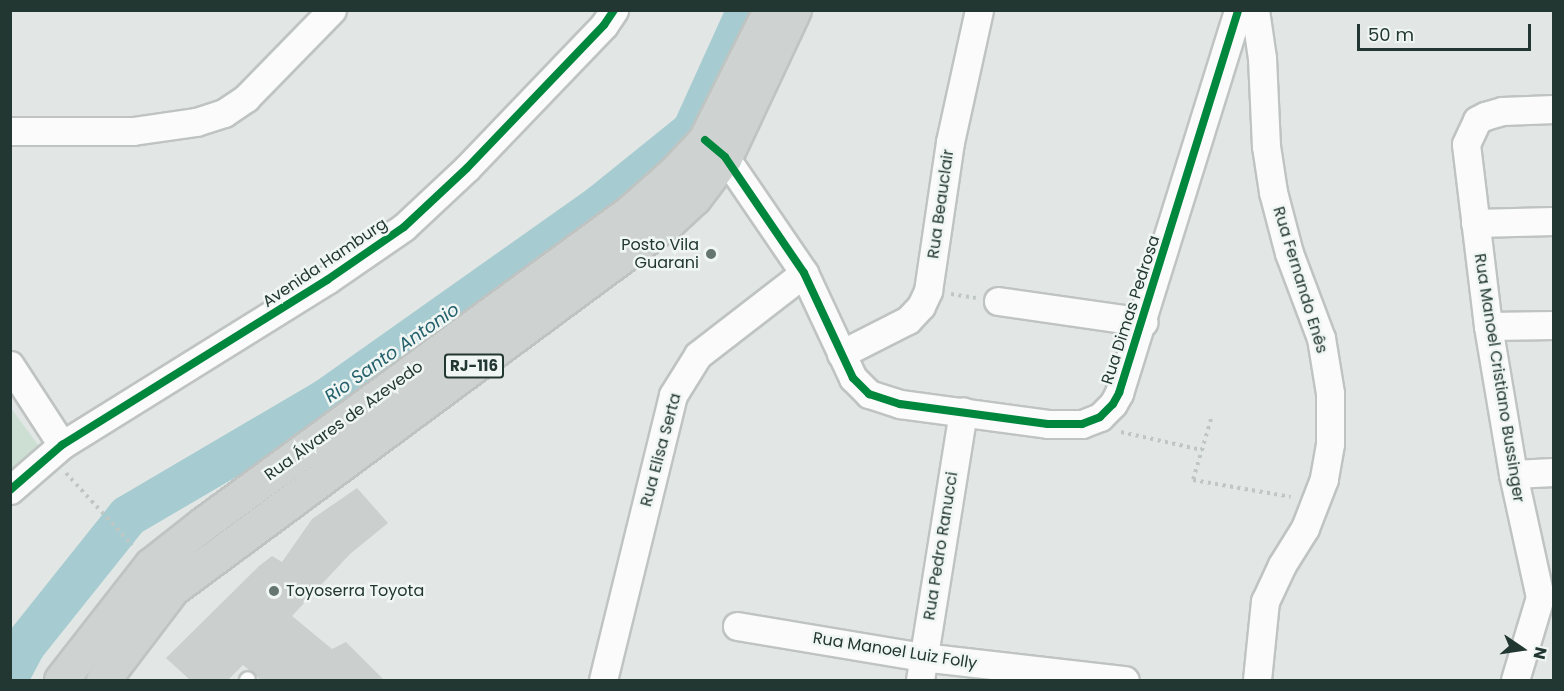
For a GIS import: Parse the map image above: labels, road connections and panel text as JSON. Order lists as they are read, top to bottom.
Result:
{
  "streets": {
    "main road": ["RJ-116", "Rua Álvares de Azevedo"],
    "street": [
      "Rua Beauclair",
      "Avenida Hamburg",
      "Rua Fernando Enês",
      "Rua Dimas Pedrosa",
      "Rua Manoel Cristiano Bussinger",
      "Rua Elisa Serta",
      "Rua Pedro Ranucci",
      "Rua Manoel Luiz Folly"
    ]
  },
  "crossings": [
    ["Rua Beauclair", "Rua Dimas Pedrosa"],
    ["Rua Dimas Pedrosa", "Rua Álvares de Azevedo"],
    ["Rua Dimas Pedrosa", "Rua Elisa Serta"],
    ["Rua Dimas Pedrosa", "Rua Pedro Ranucci"],
    ["Rua Pedro Ranucci", "Rua Manoel Luiz Folly"]
  ],
  "water": ["Rio Santo Antonio"],
  "places": ["Posto Vila Guarani", "Toyoserra Toyota"],
  "scale_bar": "50 m",
  "north": "right"
}
